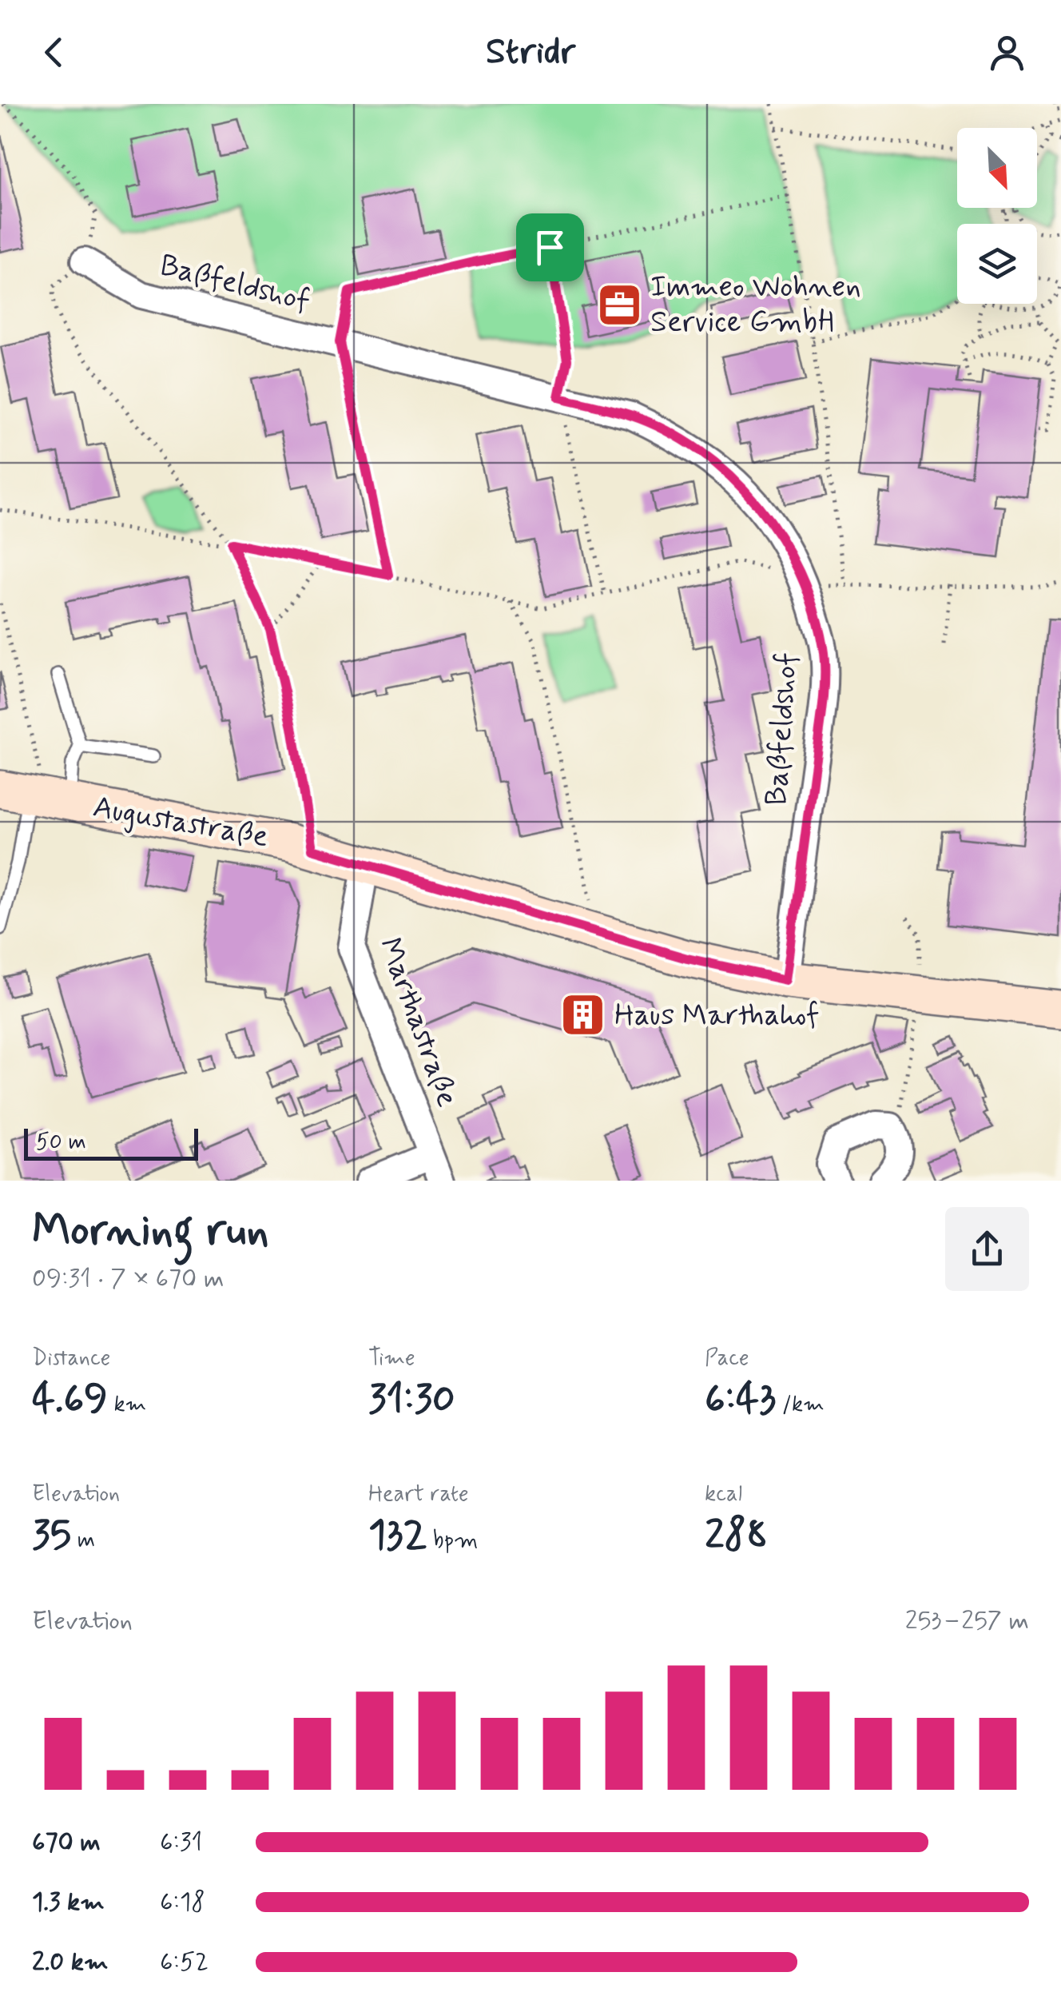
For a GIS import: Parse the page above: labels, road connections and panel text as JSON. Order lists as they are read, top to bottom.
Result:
{
  "streets": {
    "main road": ["Augustastraße"],
    "street": ["Baßfeldshof", "Marthastraße"]
  },
  "crossings": [
    ["Baßfeldshof", "Augustastraße"],
    ["Augustastraße", "Marthastraße"]
  ],
  "places": {
    "office": ["Immeo Wohnen Service GmbH"],
    "building": ["Haus Marthahof"]
  },
  "scale_bar": "50 m",
  "north": "bottom right",
  "page": {
    "header": "Stridr",
    "scale": "50 m",
    "heading": ["Morning run", "09:31 · 7 × 670 m"],
    "stats": [
      ["Distance", "4.69 km"],
      ["Time", "31:30"],
      ["Pace", "6:43 /km"],
      ["Elevation", "35 m"],
      ["Heart rate", "132 bpm"],
      ["kcal", "288"]
    ],
    "chart": ["Elevation", "253–257 m"],
    "list": [
      {
        "name": "670 m",
        "note": "6:31"
      },
      {
        "name": "1.3 km",
        "note": "6:18"
      },
      {
        "name": "2.0 km",
        "note": "6:52"
      }
    ]
  }
}
